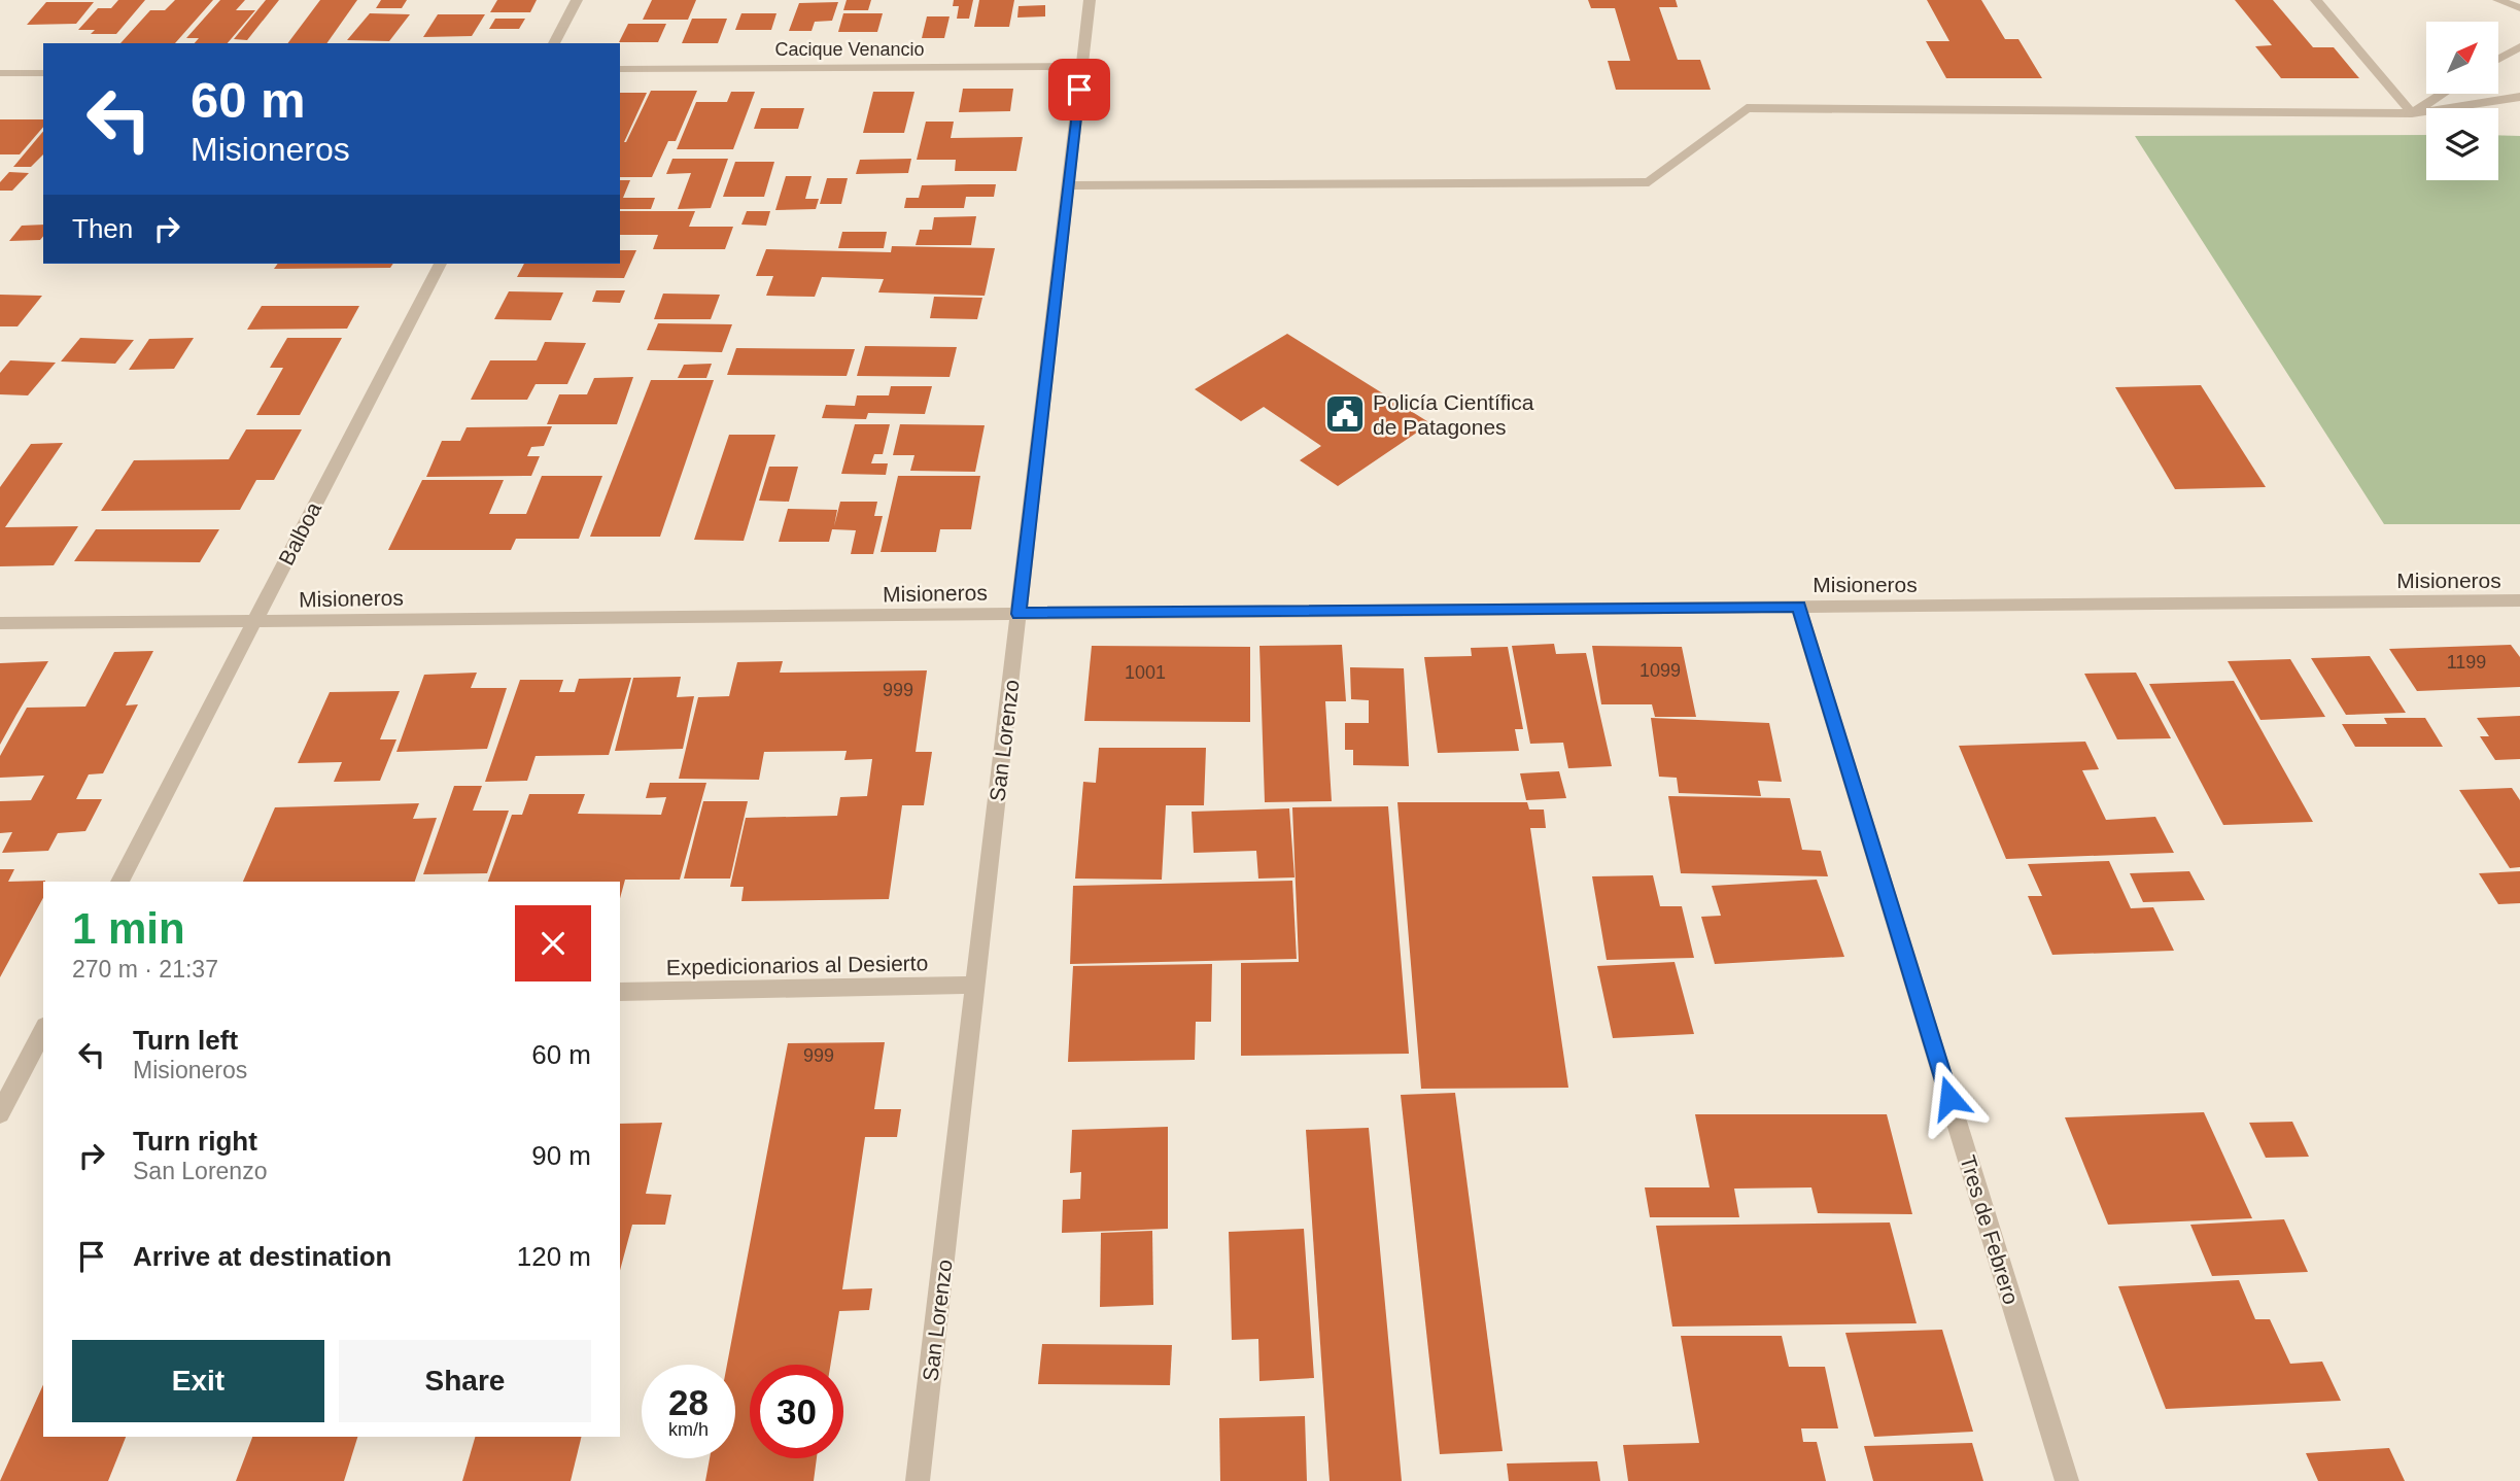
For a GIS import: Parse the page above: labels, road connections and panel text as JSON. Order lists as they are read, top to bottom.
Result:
{
  "streets": {
    "street": [
      "Cacique Venancio",
      "Balboa",
      "Misioneros",
      "San Lorenzo",
      "Expedicionarios al Desierto",
      "Tres de Febrero"
    ]
  },
  "crossings": [
    ["Cacique Venancio", "San Lorenzo"],
    ["Balboa", "Misioneros"],
    ["Misioneros", "San Lorenzo"],
    ["Misioneros", "Tres de Febrero"],
    ["San Lorenzo", "Expedicionarios al Desierto"]
  ],
  "places": {
    "public building": ["Policía Científica de Patagones"]
  },
  "house_numbers": [
    "1199",
    "1099",
    "1001",
    "999",
    "999"
  ],
  "north": "top right",
  "page": {
    "turn": ["60 m", "Misioneros"],
    "then": "Then",
    "heading": ["1 min", "270 m · 21:37"],
    "list": [
      {
        "name": "Turn left",
        "note": "Misioneros",
        "value": "60 m"
      },
      {
        "name": "Turn right",
        "note": "San Lorenzo",
        "value": "90 m"
      },
      {
        "name": "Arrive at destination",
        "value": "120 m"
      }
    ],
    "buttons": ["Exit", "Share"],
    "speed": "28 km/h",
    "limit": "30"
  }
}
